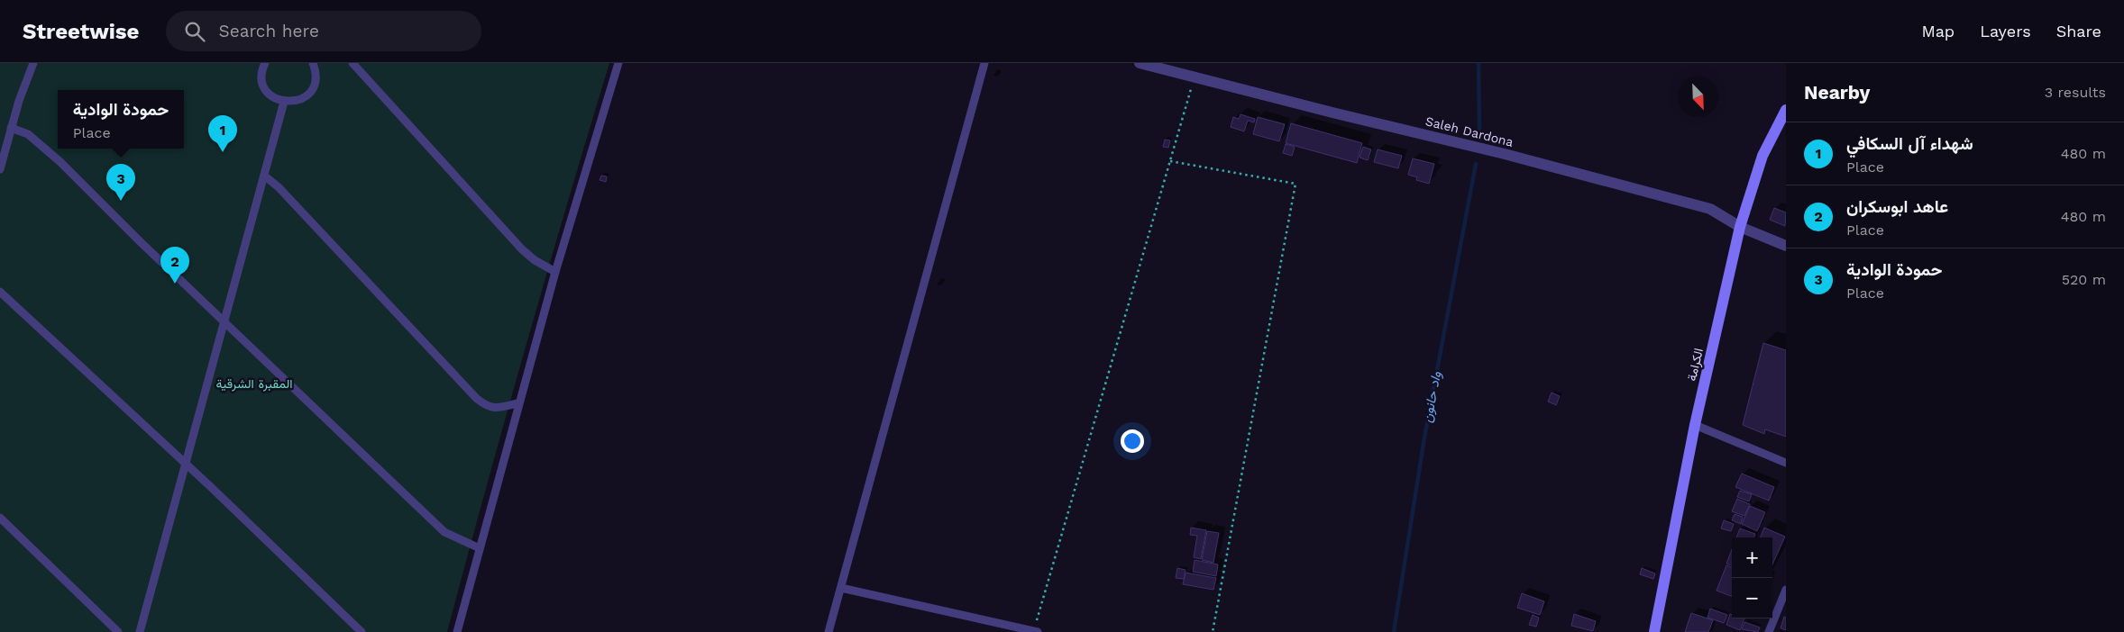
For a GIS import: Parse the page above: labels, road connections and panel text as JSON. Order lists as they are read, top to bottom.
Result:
{
  "streets": {
    "main road": ["الكرامة"],
    "street": ["Saleh Dardona"]
  },
  "crossings": [
    ["Saleh Dardona", "الكرامة"]
  ],
  "water": ["واد حانون"],
  "parks": ["المقبرة الشرقية"],
  "north": "bottom right",
  "page": {
    "header": "Streetwise",
    "search": "Search here",
    "nav": ["Map", "Layers", "Share"],
    "heading": ["Nearby", "3 results"],
    "popup": ["حمودة الوادية", "Place"],
    "pins": ["1", "3", "2"],
    "list": [
      {
        "mark": "1",
        "name": "شهداء آل السكافي",
        "note": "Place",
        "value": "480 m"
      },
      {
        "mark": "2",
        "name": "عاهد ابوسكران",
        "note": "Place",
        "value": "480 m"
      },
      {
        "mark": "3",
        "name": "حمودة الوادية",
        "note": "Place",
        "value": "520 m"
      }
    ],
    "map_buttons": ["+", "−"]
  }
}
